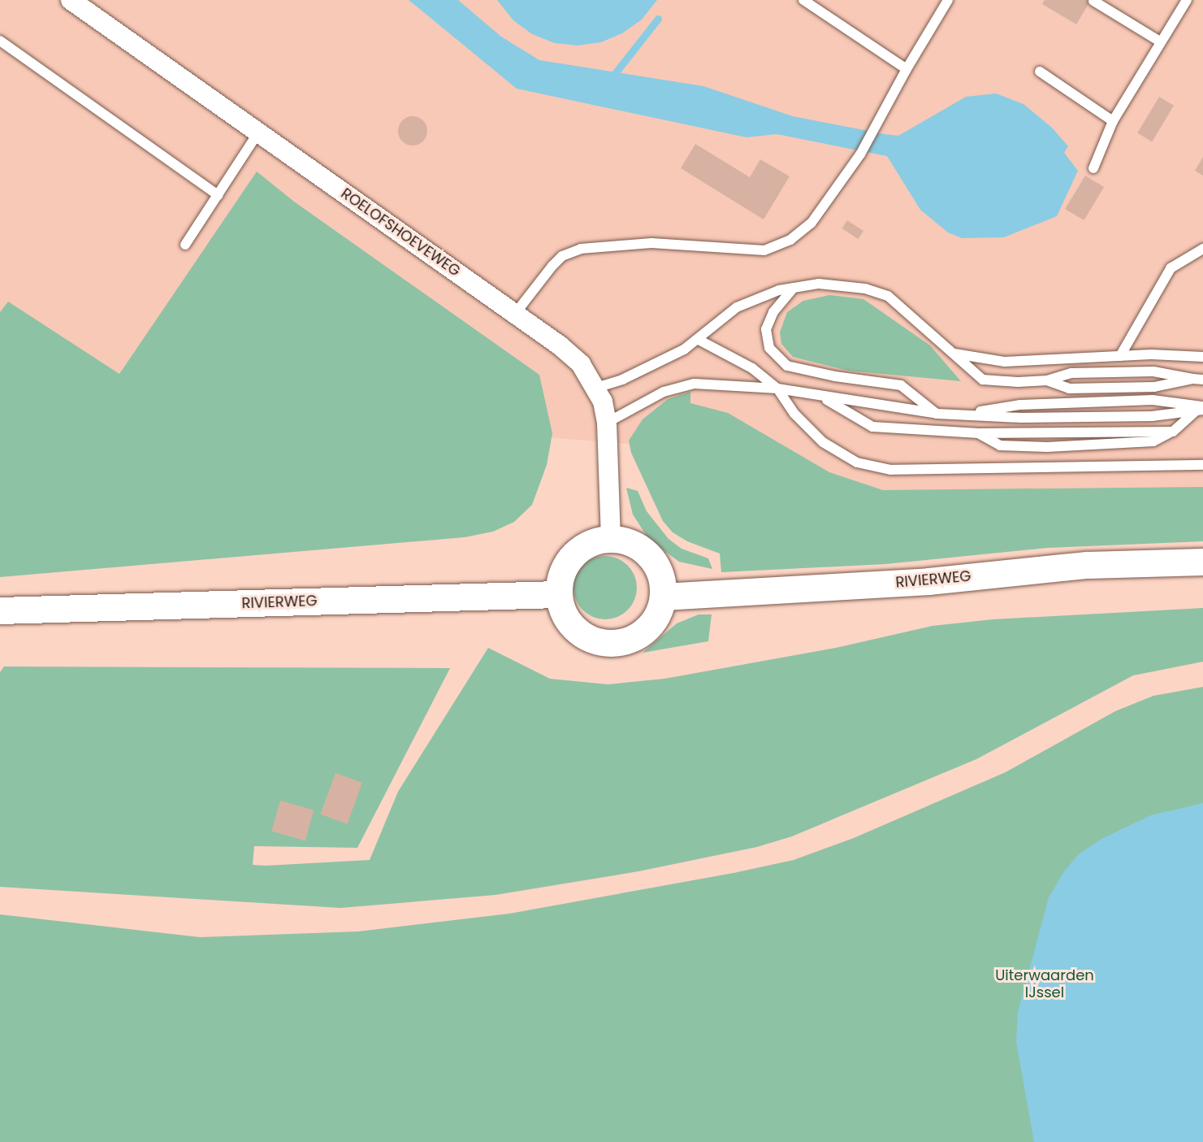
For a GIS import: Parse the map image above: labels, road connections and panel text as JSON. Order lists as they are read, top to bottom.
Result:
{
  "streets": {
    "main road": ["RIVIERWEG"],
    "street": ["ROELOFSHOEVEWEG"]
  },
  "crossings": [
    ["ROELOFSHOEVEWEG", "RIVIERWEG"]
  ],
  "parks": ["Uiterwaarden IJssel"]
}
